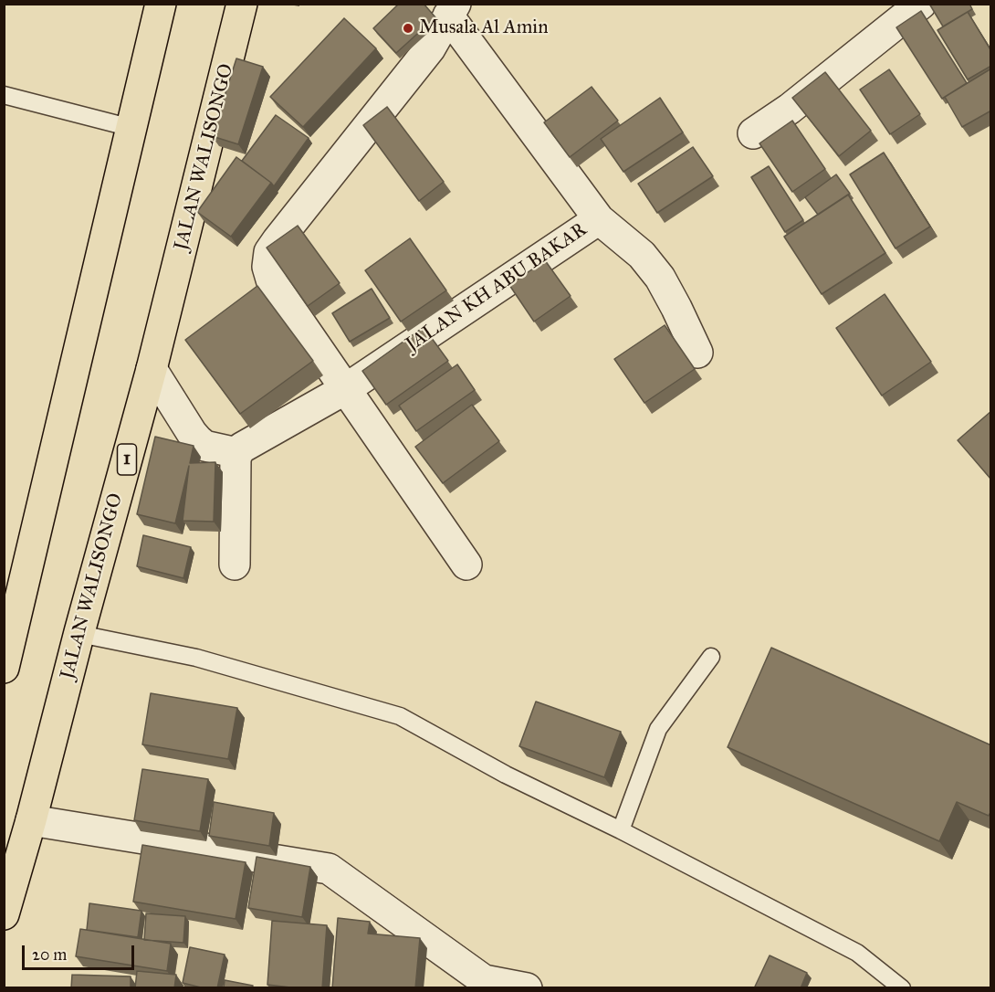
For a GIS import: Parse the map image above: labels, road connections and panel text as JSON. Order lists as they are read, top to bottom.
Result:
{
  "streets": {
    "highway": ["JALAN WALISONGO", "1"],
    "street": ["JALAN KH ABU BAKAR"]
  },
  "places": ["Musala Al Amin"],
  "scale_bar": "20 m"
}
